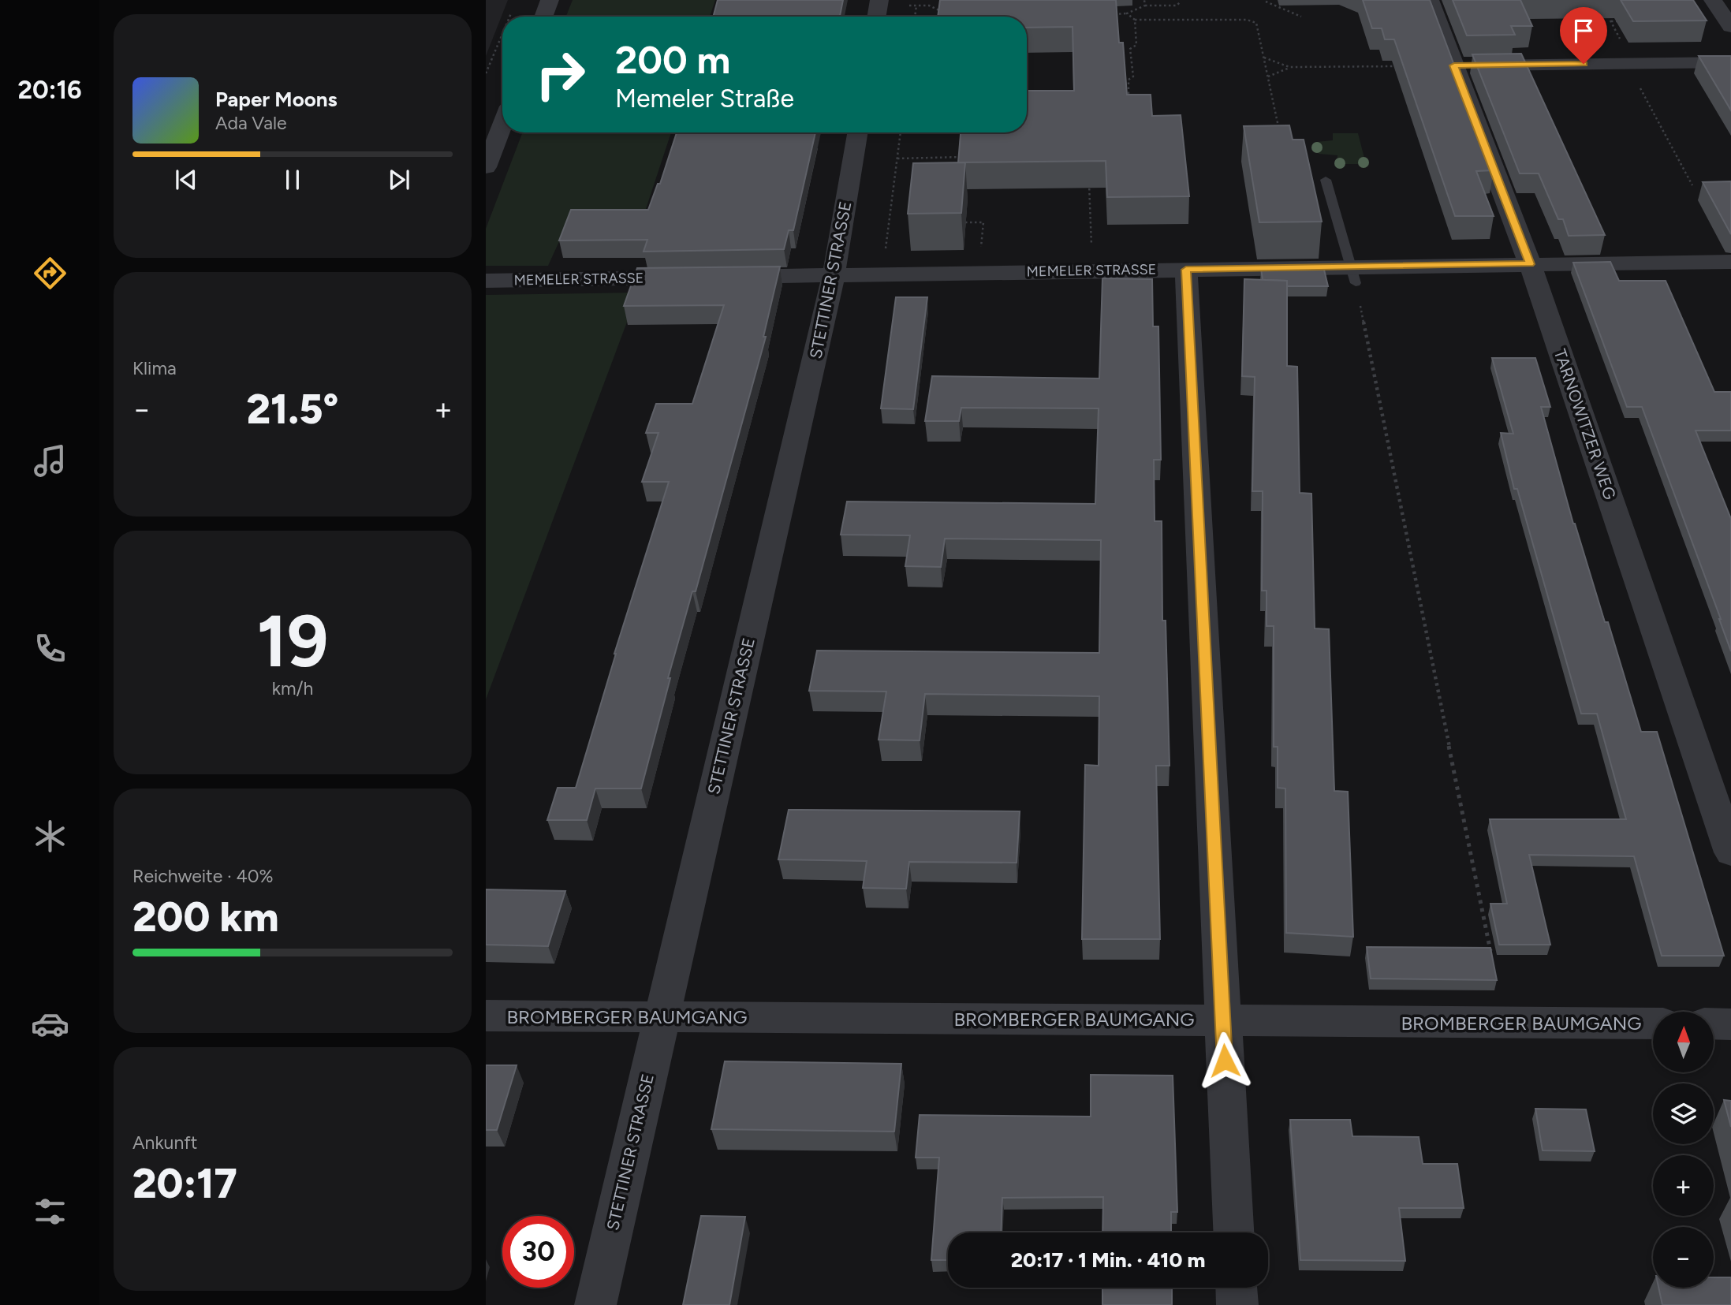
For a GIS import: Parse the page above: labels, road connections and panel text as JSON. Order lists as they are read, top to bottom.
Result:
{
  "streets": {
    "street": [
      "MEMELER STRASSE",
      "STETTINER STRASSE",
      "TARNOWITZER WEG",
      "BROMBERGER BAUMGANG"
    ]
  },
  "crossings": [
    ["MEMELER STRASSE", "STETTINER STRASSE"],
    ["MEMELER STRASSE", "TARNOWITZER WEG"],
    ["STETTINER STRASSE", "BROMBERGER BAUMGANG"]
  ],
  "north": "top",
  "page": {
    "tabs": "20:16",
    "turn": ["200 m", "Memeler Straße"],
    "song": ["Paper Moons", "Ada Vale"],
    "tile": [
      "Klima",
      ["19", "km/h"],
      ["Reichweite · 40%", "200 km"],
      ["Ankunft", "20:17"]
    ],
    "heat": ["−", "21.5°", "+"],
    "map_buttons": ["+", "−"],
    "limit": "30",
    "trip": "20:17 · 1 Min. · 410 m"
  }
}
